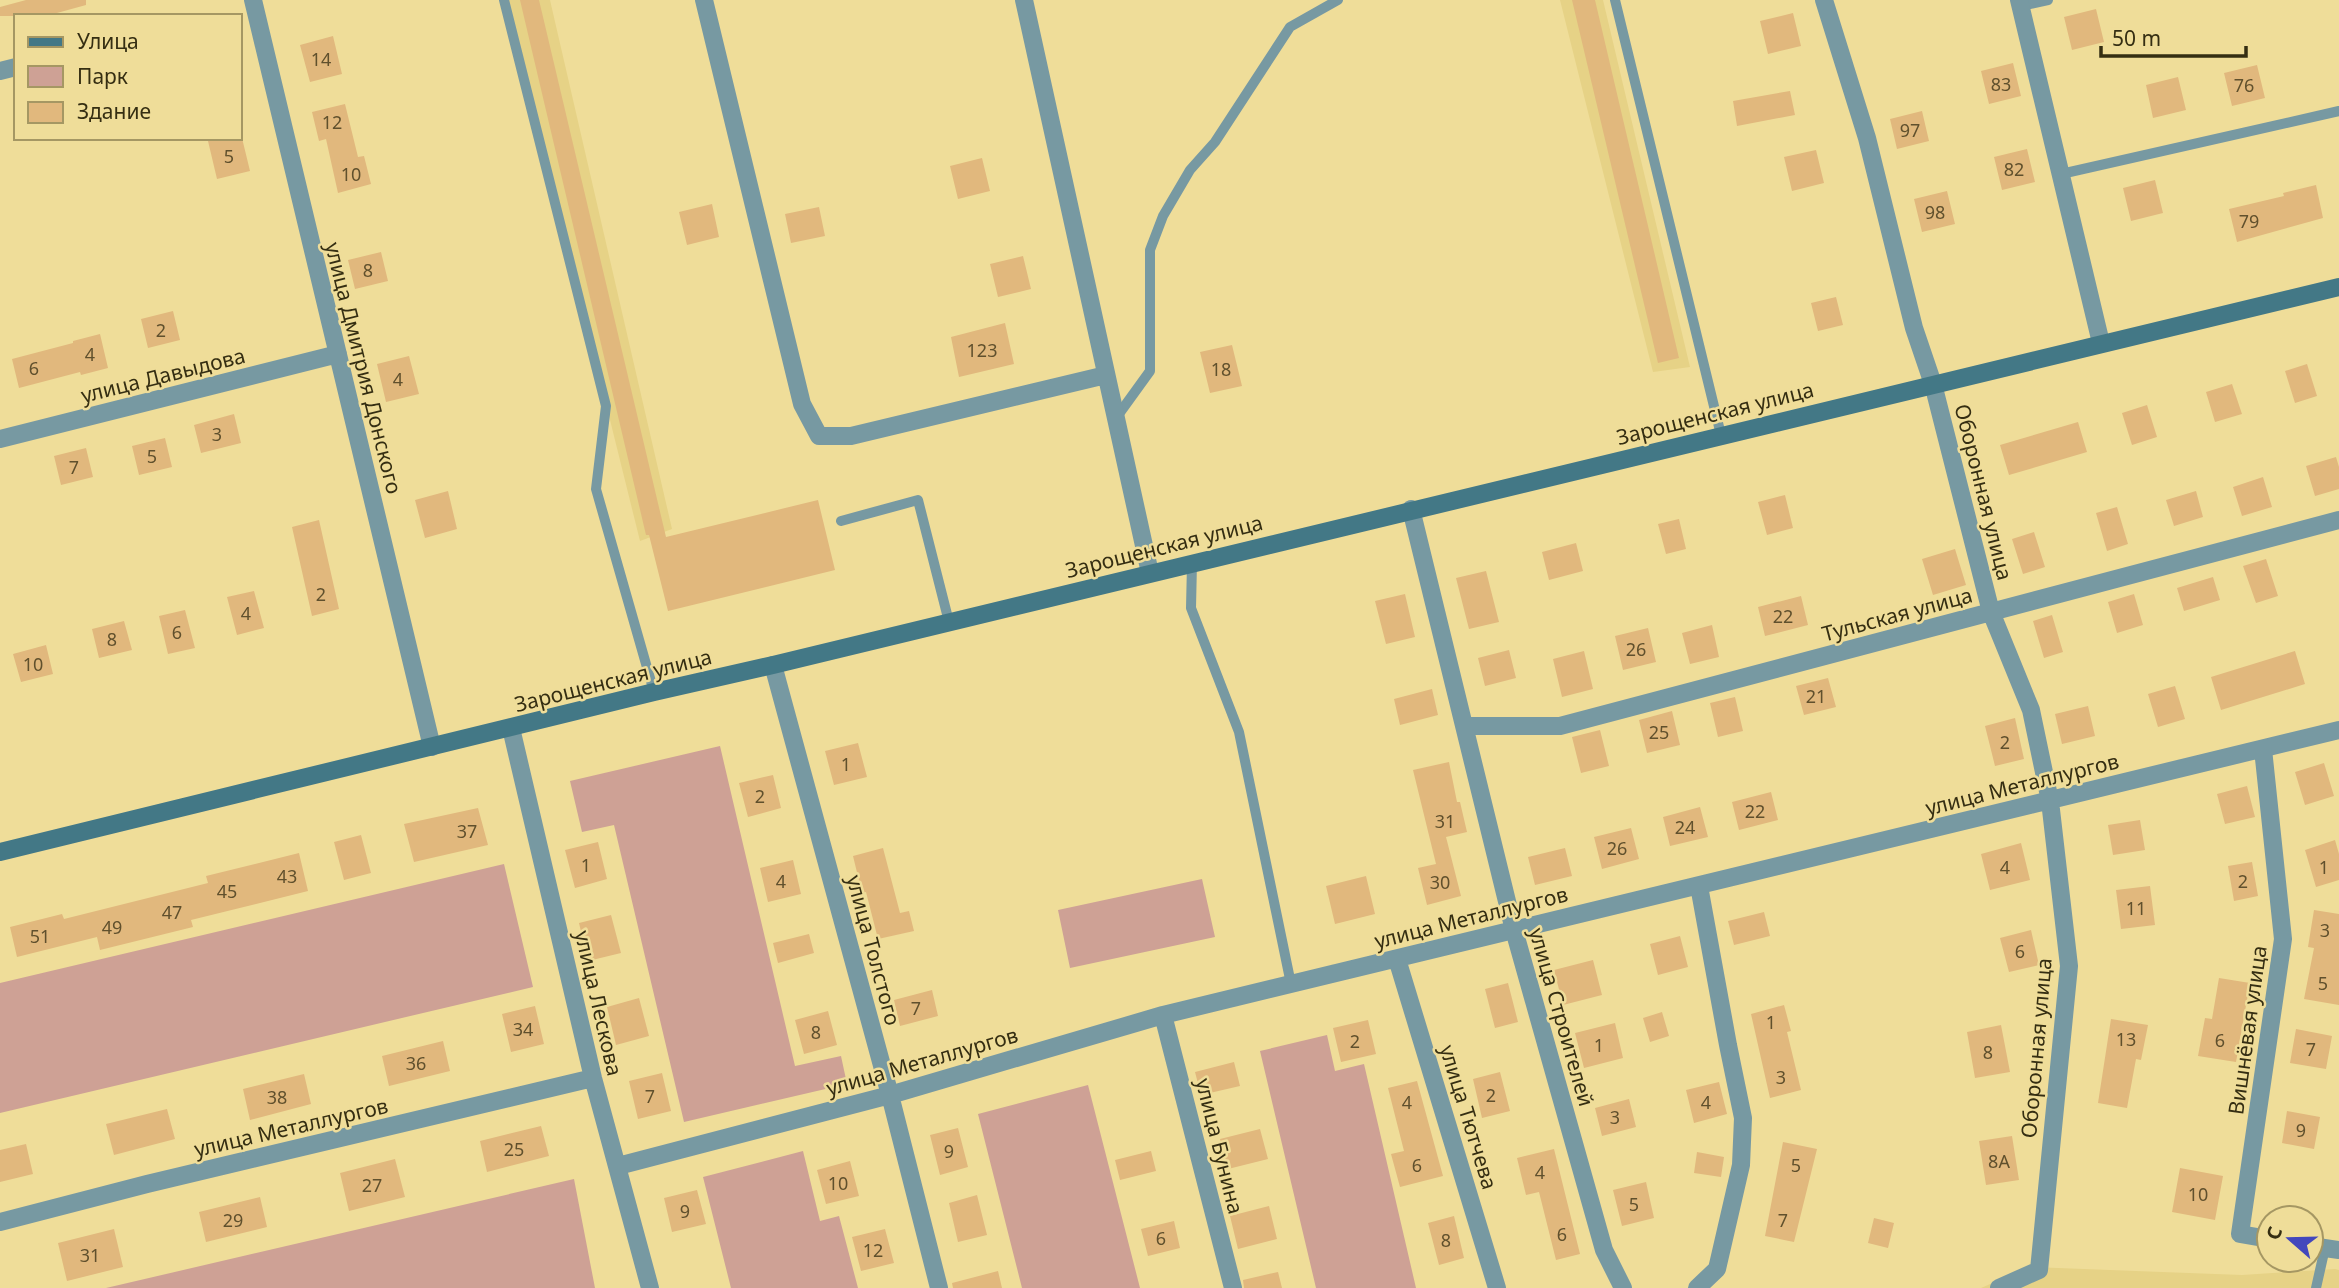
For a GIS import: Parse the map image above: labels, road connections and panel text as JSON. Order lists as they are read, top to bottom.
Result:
{
  "streets": {
    "street": [
      "улица Дмитрия Донского",
      "улица Давыдова",
      "Зарощенская улица",
      "Оборонная улица",
      "Тульская улица",
      "улица Металлургов",
      "улица Толстого",
      "улица Лескова",
      "улица Строителей",
      "Вишнёвая улица",
      "улица Тютчева",
      "улица Бунина"
    ]
  },
  "crossings": [
    ["улица Дмитрия Донского", "улица Давыдова"],
    ["улица Дмитрия Донского", "Зарощенская улица"],
    ["Зарощенская улица", "Оборонная улица"],
    ["Зарощенская улица", "улица Толстого"],
    ["Зарощенская улица", "улица Лескова"],
    ["Зарощенская улица", "улица Строителей"],
    ["Оборонная улица", "Тульская улица"],
    ["Оборонная улица", "улица Металлургов"],
    ["Тульская улица", "улица Строителей"],
    ["улица Металлургов", "улица Толстого"],
    ["улица Металлургов", "улица Лескова"],
    ["улица Металлургов", "улица Строителей"],
    ["улица Металлургов", "Вишнёвая улица"],
    ["улица Металлургов", "улица Тютчева"],
    ["улица Металлургов", "улица Бунина"]
  ],
  "house_numbers": [
    "14",
    "83",
    "76",
    "12",
    "97",
    "5",
    "82",
    "10",
    "98",
    "79",
    "8",
    "2",
    "123",
    "4",
    "6",
    "18",
    "4",
    "3",
    "5",
    "7",
    "2",
    "4",
    "22",
    "6",
    "8",
    "26",
    "10",
    "21",
    "25",
    "2",
    "1",
    "2",
    "22",
    "31",
    "24",
    "37",
    "26",
    "1",
    "4",
    "1",
    "43",
    "4",
    "2",
    "30",
    "45",
    "11",
    "47",
    "49",
    "3",
    "51",
    "6",
    "5",
    "7",
    "1",
    "34",
    "8",
    "13",
    "6",
    "2",
    "1",
    "7",
    "8",
    "36",
    "3",
    "2",
    "7",
    "38",
    "4",
    "4",
    "3",
    "9",
    "25",
    "9",
    "8А",
    "6",
    "5",
    "4",
    "10",
    "27",
    "10",
    "5",
    "9",
    "29",
    "7",
    "6",
    "6",
    "8",
    "12",
    "31"
  ],
  "legend": ["Улица", "Парк", "Здание"],
  "scale_bar": "50 m",
  "north": "left"
}
